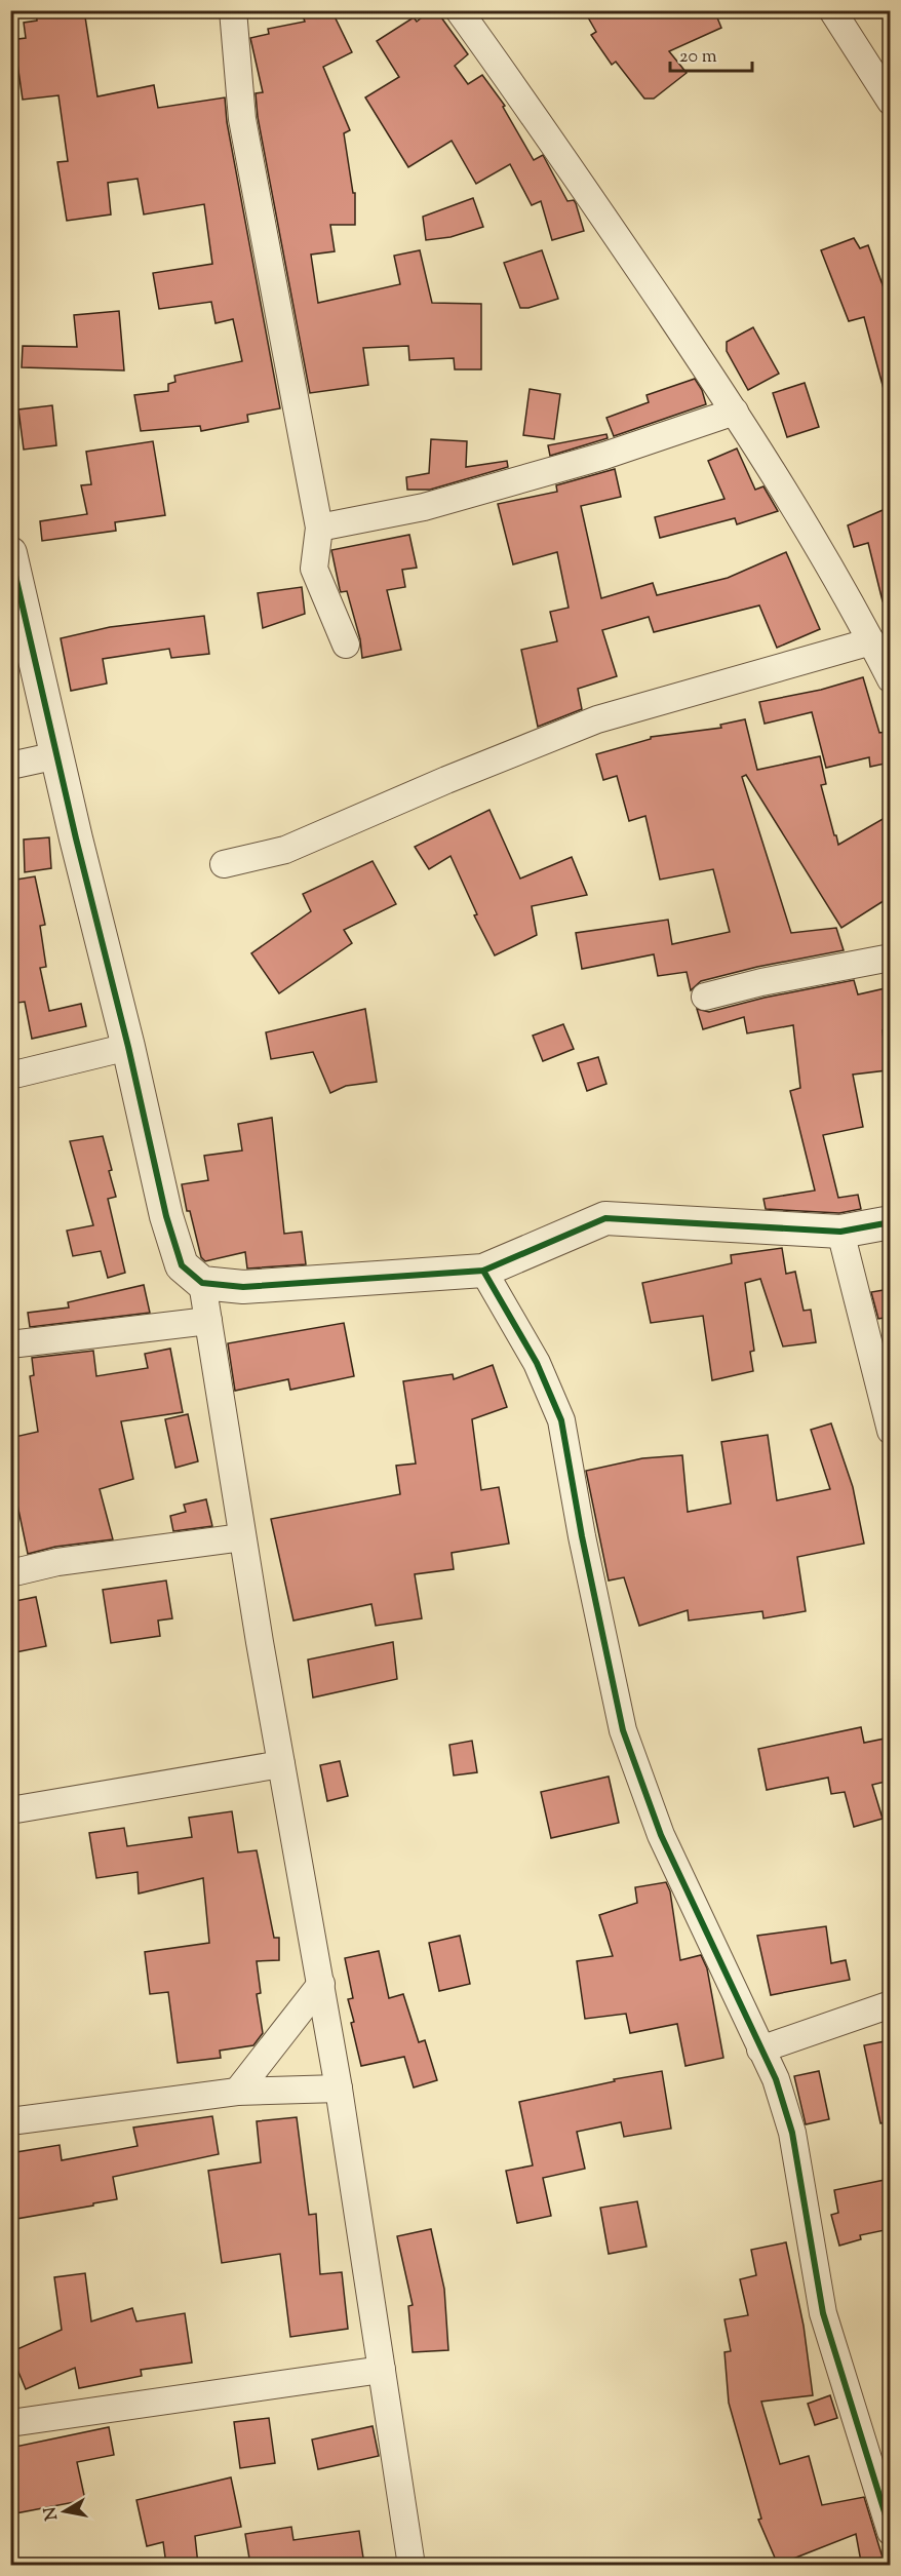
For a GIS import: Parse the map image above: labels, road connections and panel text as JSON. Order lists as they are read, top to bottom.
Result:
{
  "scale_bar": "20 m",
  "north": "left"
}
